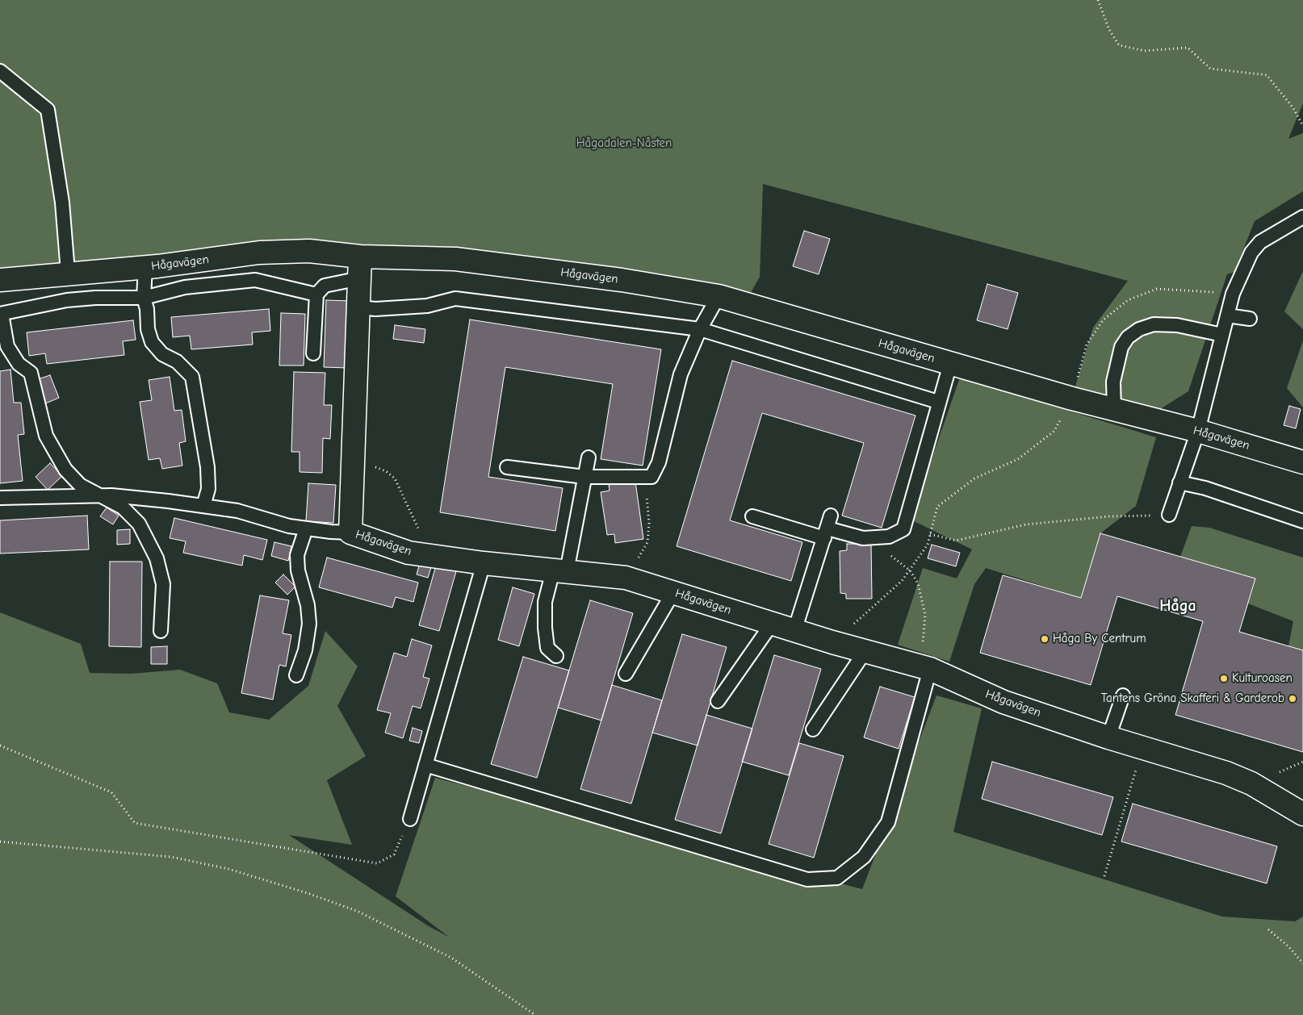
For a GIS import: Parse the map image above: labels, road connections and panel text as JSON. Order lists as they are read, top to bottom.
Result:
{
  "streets": {
    "street": ["Hågavägen"]
  },
  "districts": ["Håga"],
  "parks": ["Hågadalen-Nåsten"],
  "places": ["Håga By Centrum", "Kulturoasen", "Tantens Gröna Skafferi & Garderob"]
}
